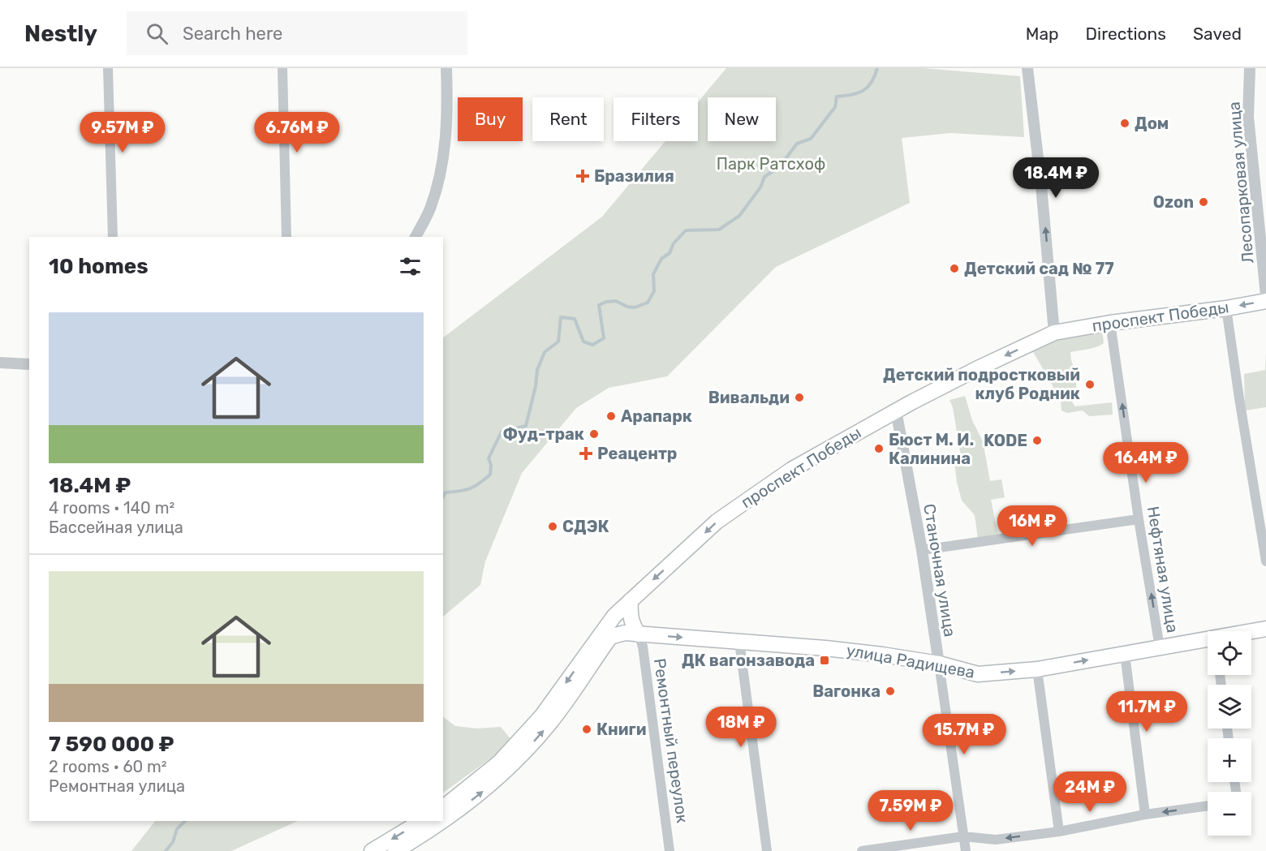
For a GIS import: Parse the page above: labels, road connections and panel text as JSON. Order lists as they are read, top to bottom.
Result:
{
  "streets": {
    "main road": ["проспект Победы", "улица Радищева"],
    "street": [
      "Лесопарковая улица",
      "Нефтяная улица",
      "Станочная улица",
      "Ремонтный переулок"
    ]
  },
  "crossings": [
    ["проспект Победы", "Нефтяная улица"],
    ["проспект Победы", "Станочная улица"],
    ["Нефтяная улица", "улица Радищева"],
    ["Станочная улица", "улица Радищева"],
    ["улица Радищева", "Ремонтный переулок"]
  ],
  "one_way": ["проспект Победы", "Нефтяная улица", "улица Радищева"],
  "parks": ["Парк Ратсхоф"],
  "places": {
    "other": [
      "Дом",
      "Ozon",
      "Детский сад № 77",
      "Детский подростковый клуб Родник",
      "Вивальди",
      "Арапарк",
      "Фуд-трак",
      "KODE",
      "Бюст М. И. Калинина",
      "СДЭК",
      "Вагонка",
      "Книги"
    ],
    "health": ["Бразилия", "Реацентр"],
    "transit": ["ДК вагонзавода"]
  },
  "page": {
    "header": "Nestly",
    "search": "Search here",
    "nav": ["Map", "Directions", "Saved"],
    "chip": [
      "Buy",
      "Rent",
      "Filters",
      "New"
    ],
    "price": [
      "9.57M ₽",
      "6.76M ₽",
      "18.4M ₽",
      "16.4M ₽",
      "16M ₽",
      "11.7M ₽",
      "18M ₽",
      "15.7M ₽",
      "24M ₽",
      "7.59M ₽"
    ],
    "heading": "10 homes",
    "list": [
      {
        "name": "18.4M ₽",
        "note": "4 rooms · 140 m² · Бассейная улица"
      },
      {
        "name": "7 590 000 ₽",
        "note": "2 rooms · 60 m² · Ремонтная улица"
      }
    ],
    "map_buttons": ["+", "−"]
  }
}
